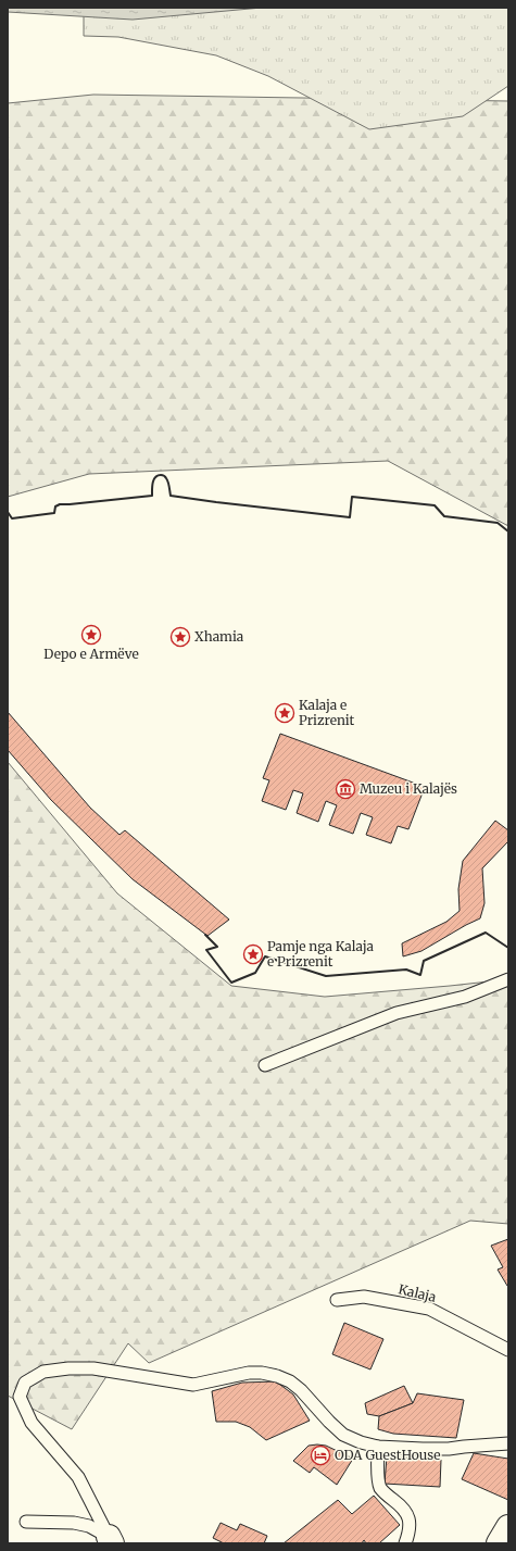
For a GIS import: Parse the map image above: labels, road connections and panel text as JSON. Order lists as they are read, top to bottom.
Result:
{
  "streets": {
    "lane": ["Kalaja"]
  },
  "places": {
    "place": [
      "Depo e Armëve",
      "Xhamia",
      "Kalaja e Prizrenit",
      "Pamje nga Kalaja e Prizrenit"
    ],
    "museum": ["Muzeu i Kalajës"],
    "hotel": ["ODA GuestHouse"]
  }
}
